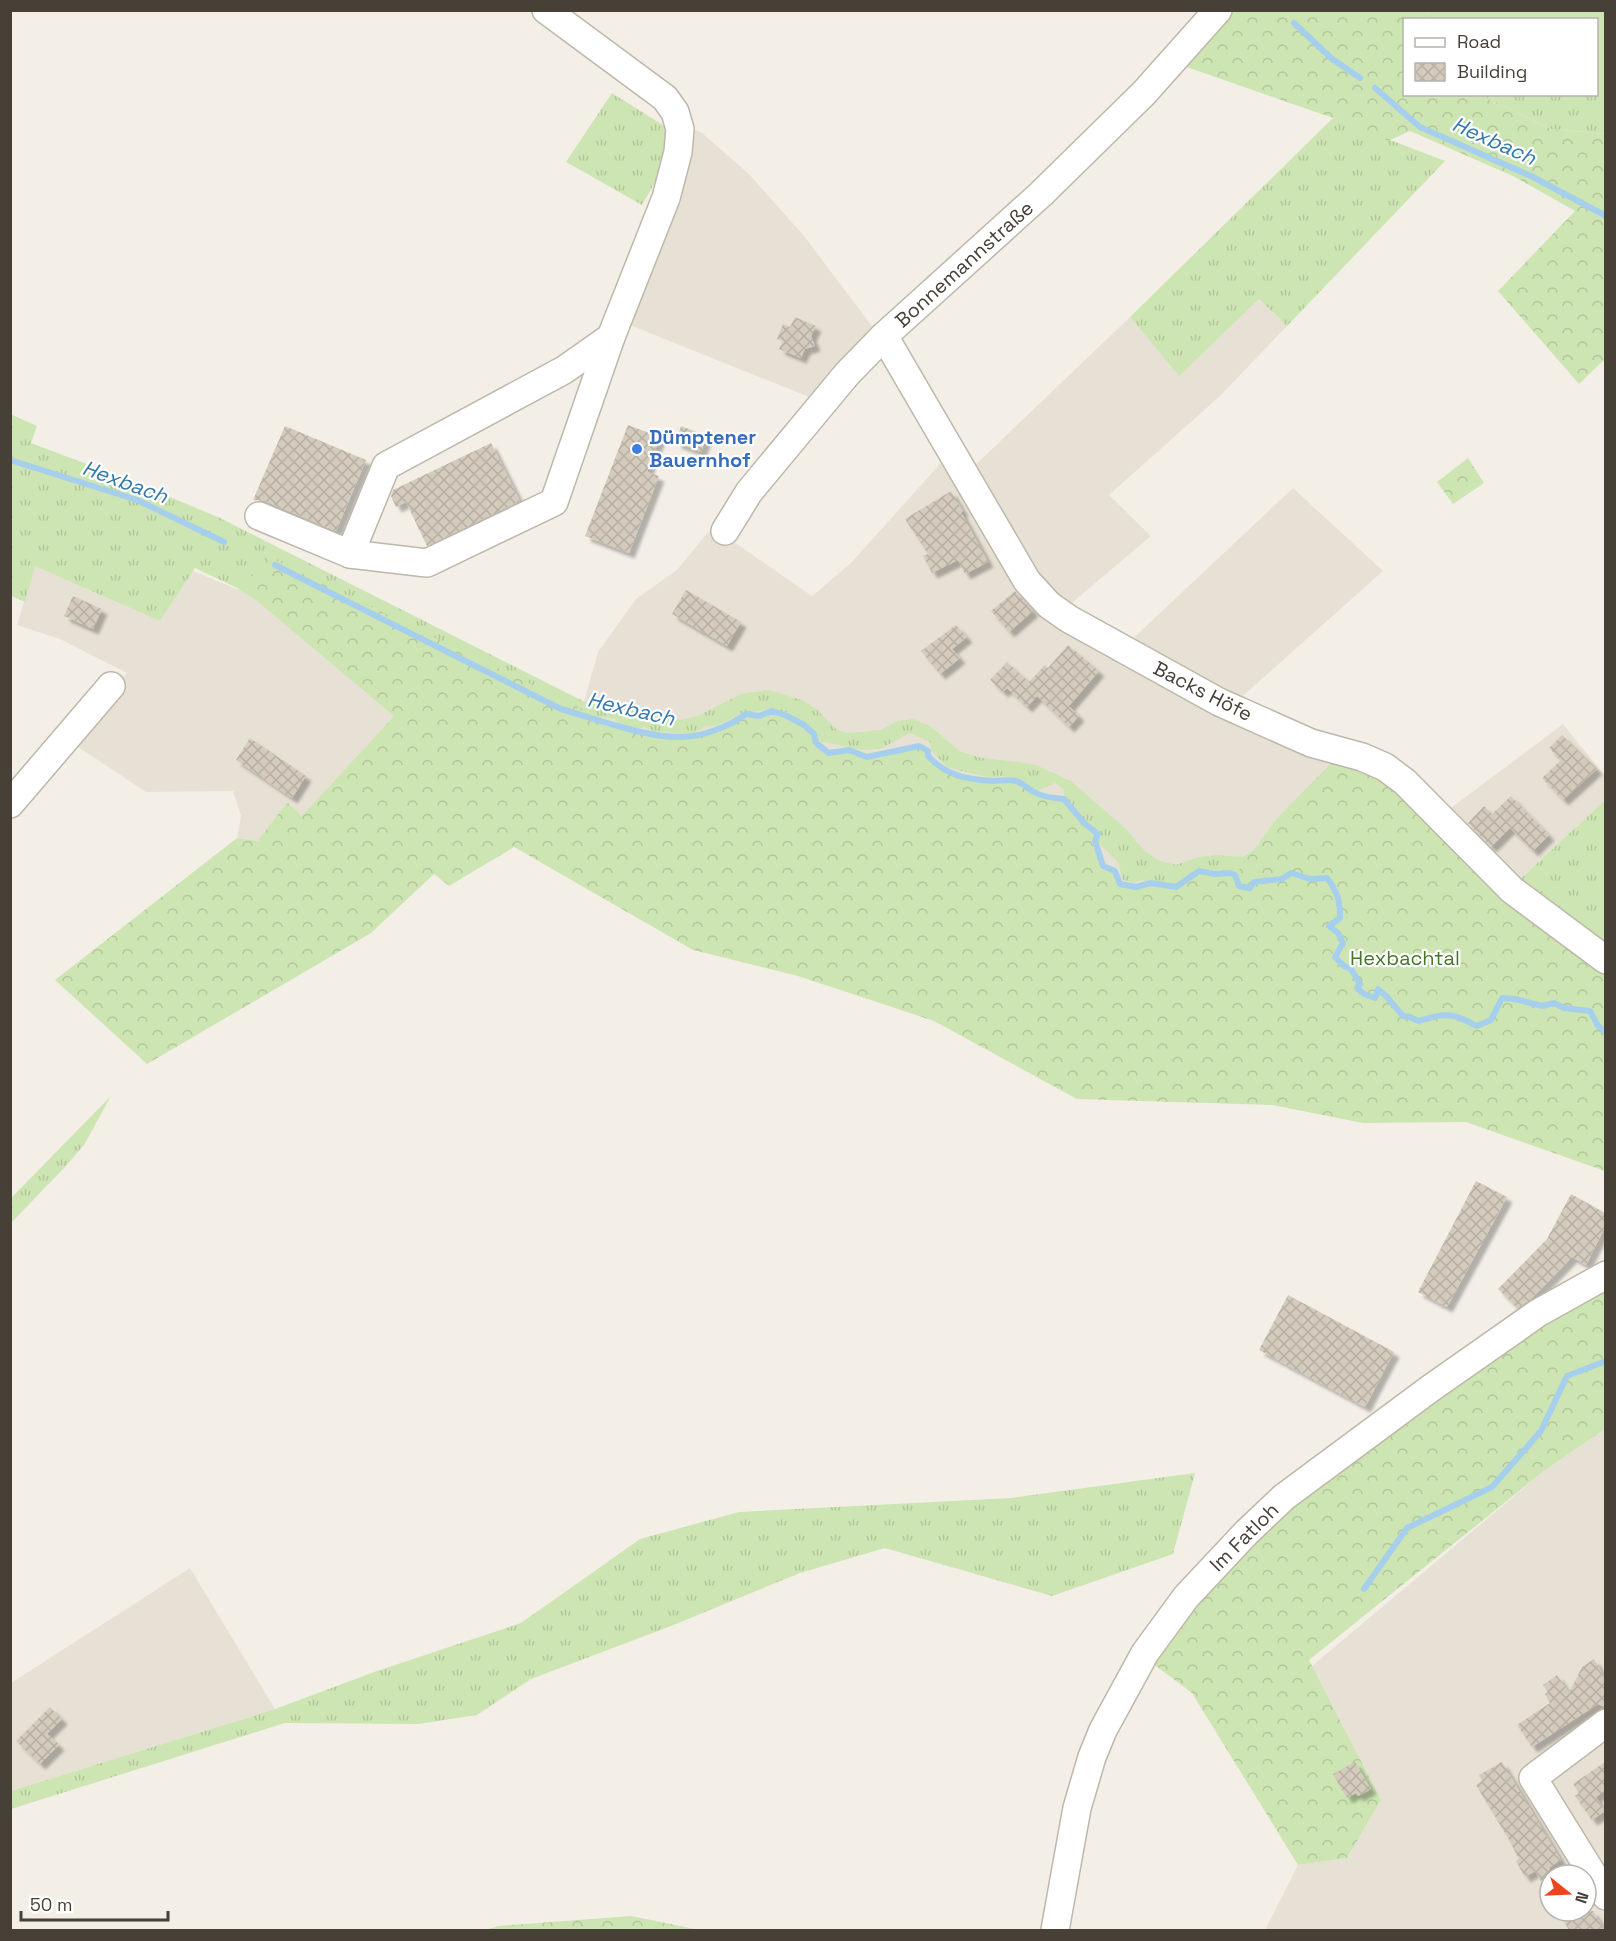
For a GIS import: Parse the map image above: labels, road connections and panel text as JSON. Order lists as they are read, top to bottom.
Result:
{
  "streets": {
    "street": ["Bonnemannstraße", "Backs Höfe", "Im Fatloh"]
  },
  "crossings": [
    ["Bonnemannstraße", "Backs Höfe"]
  ],
  "water": ["Hexbach"],
  "parks": ["Hexbachtal"],
  "places": ["Dümptener Bauernhof"],
  "legend": ["Road", "Building"],
  "scale_bar": "50 m",
  "north": "right"
}
